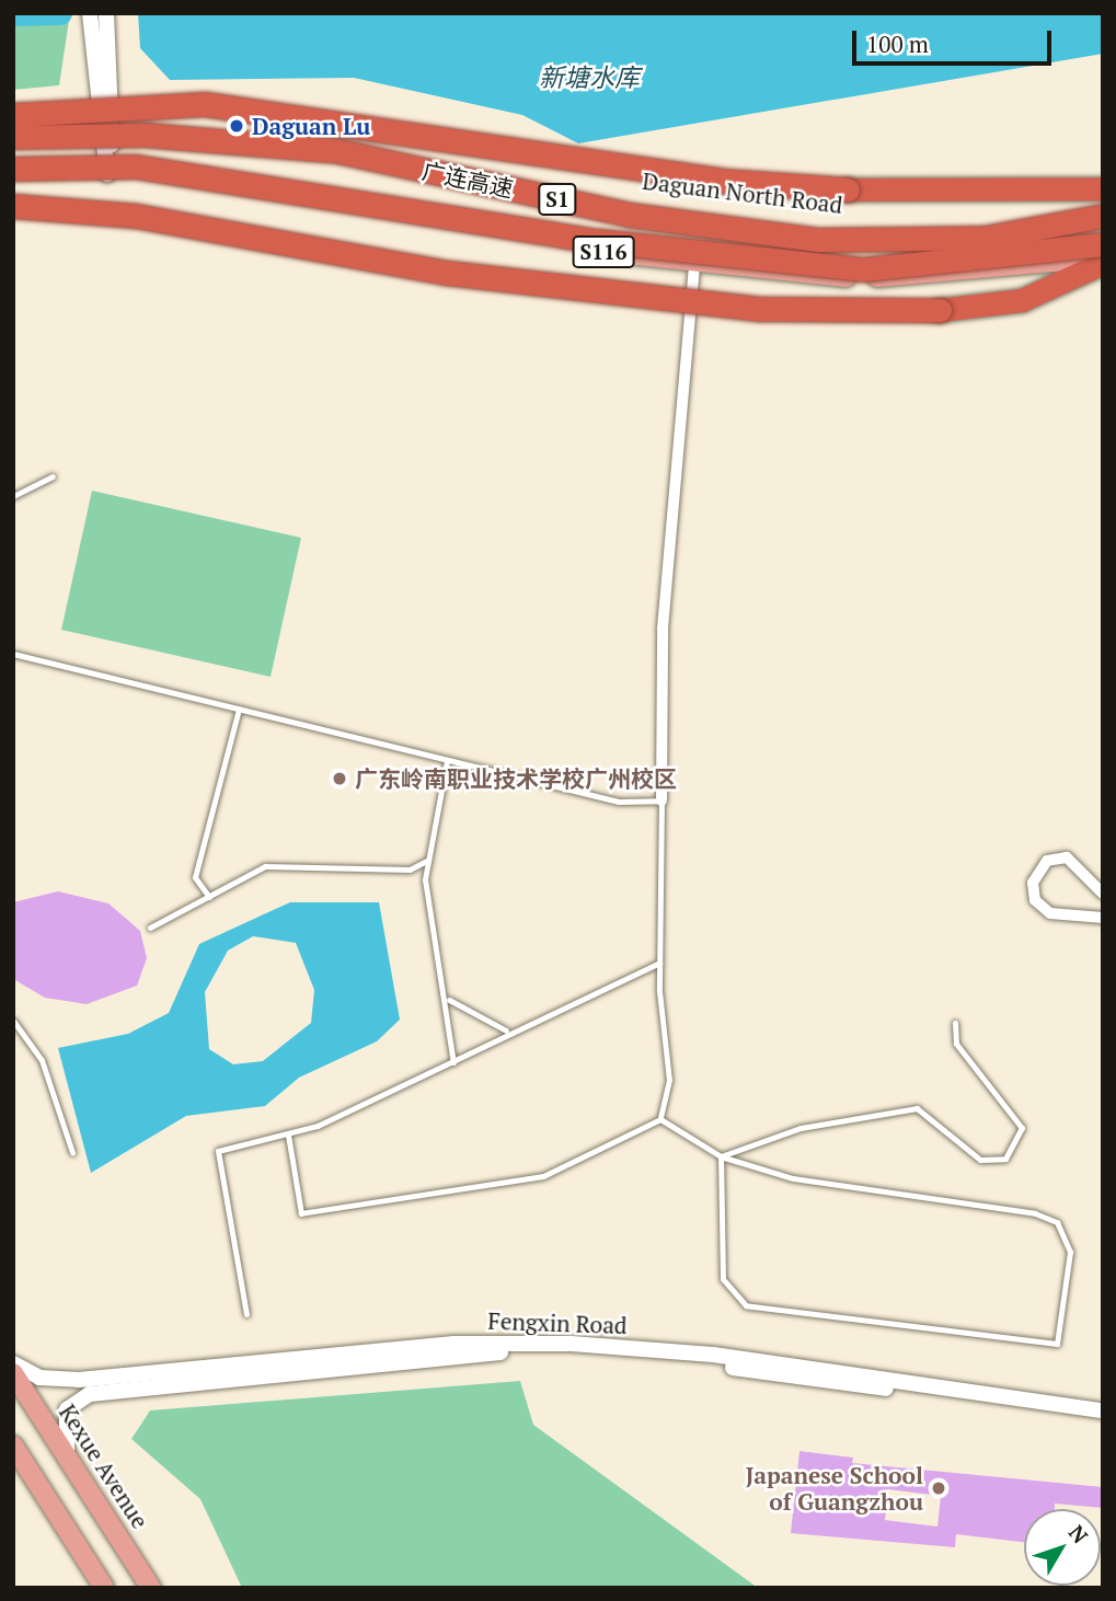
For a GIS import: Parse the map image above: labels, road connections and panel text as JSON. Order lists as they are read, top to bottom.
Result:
{
  "streets": {
    "highway": ["广连高速", "S1"],
    "main road": ["Daguan North Road", "S116", "Kexue Avenue"],
    "street": ["Fengxin Road"]
  },
  "crossings": [
    ["Fengxin Road", "Kexue Avenue"]
  ],
  "water": ["新塘水库"],
  "places": ["Daguan Lu", "广东岭南职业技术学校广州校区", "Japanese School of Guangzhou"],
  "scale_bar": "100 m",
  "north": "top right"
}
